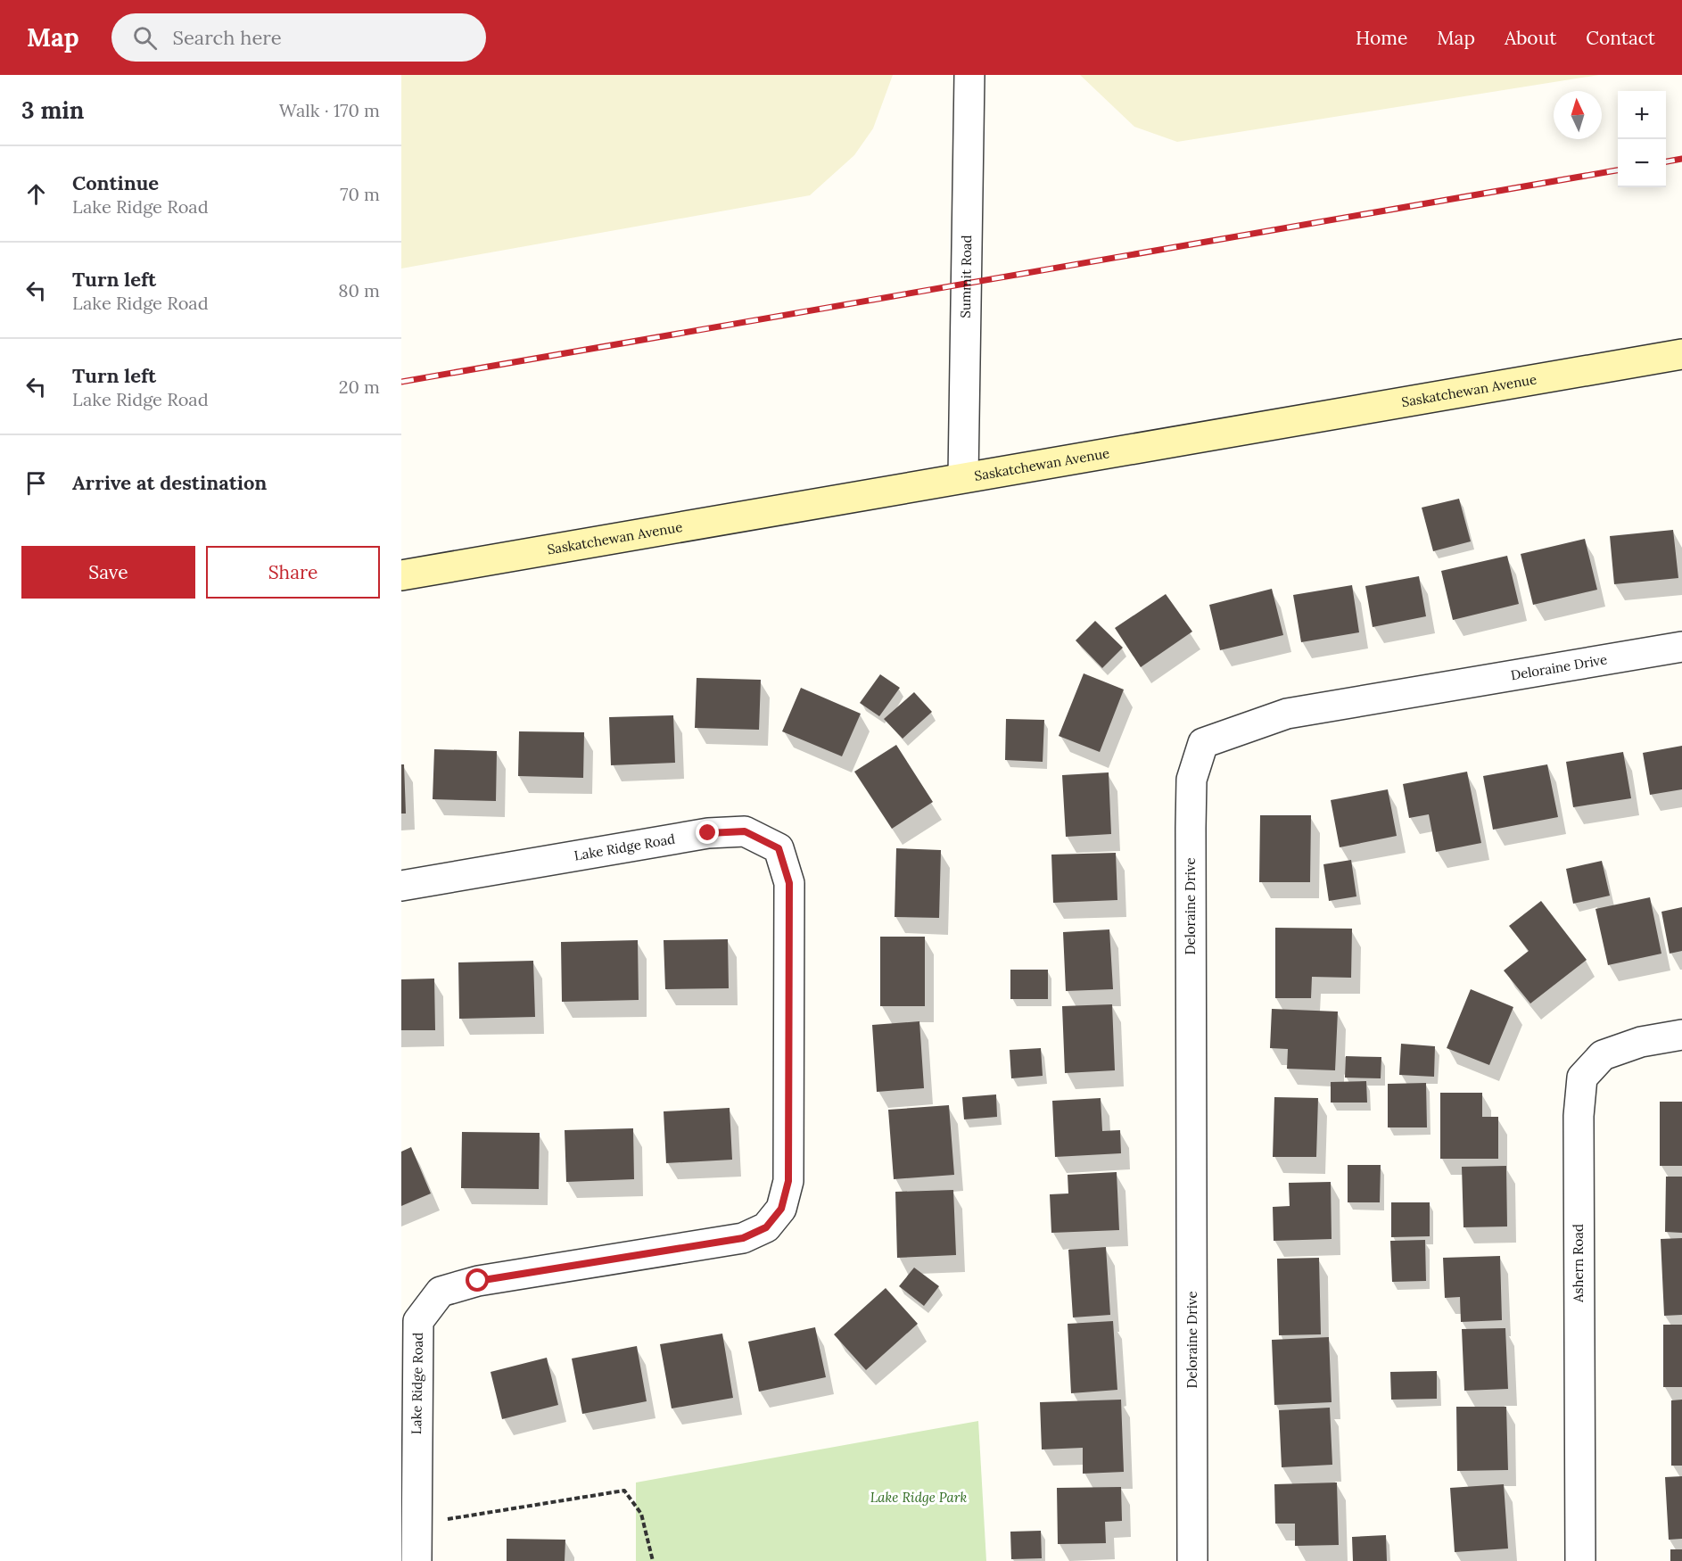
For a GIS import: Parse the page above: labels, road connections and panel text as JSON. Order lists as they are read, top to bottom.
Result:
{
  "streets": {
    "main road": ["Saskatchewan Avenue"],
    "street": [
      "Summit Road",
      "Deloraine Drive",
      "Lake Ridge Road",
      "Ashern Road"
    ]
  },
  "crossings": [
    ["Summit Road", "Saskatchewan Avenue"]
  ],
  "parks": ["Lake Ridge Park"],
  "north": "top",
  "page": {
    "header": "Map",
    "search": "Search here",
    "nav": [
      "Home",
      "Map",
      "About",
      "Contact"
    ],
    "heading": ["3 min", "Walk · 170 m"],
    "map_buttons": ["+", "−"],
    "list": [
      ["Continue", "Lake Ridge Road", "70 m"],
      ["Turn left", "Lake Ridge Road", "80 m"],
      ["Turn left", "Lake Ridge Road", "20 m"],
      "Arrive at destination"
    ],
    "buttons": ["Save", "Share"]
  }
}
